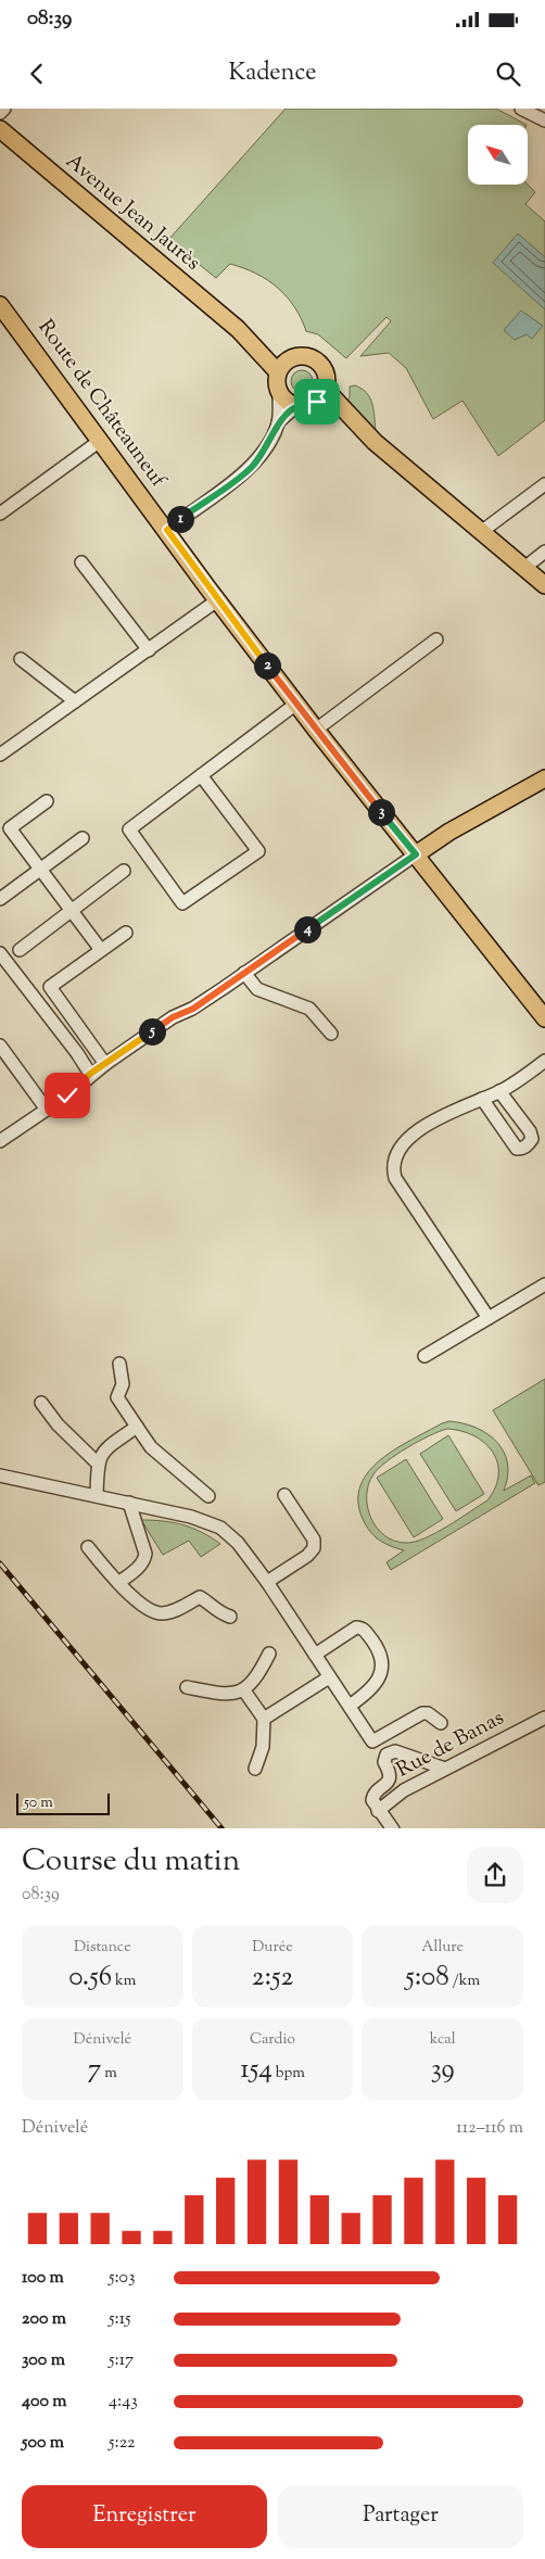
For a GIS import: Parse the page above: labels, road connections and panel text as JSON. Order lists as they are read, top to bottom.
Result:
{
  "streets": {
    "main road": ["Avenue Jean Jaurès", "Route de Châteauneuf"],
    "street": ["Rue de Banas"]
  },
  "scale_bar": "50 m",
  "north": "top left",
  "page": {
    "status": "08:39",
    "header": "Kadence",
    "pins": [
      "1",
      "2",
      "3",
      "4",
      "5"
    ],
    "scale": "50 m",
    "heading": ["Course du matin", "08:39"],
    "stats": [
      ["Distance", "0.56 km"],
      ["Durée", "2:52"],
      ["Allure", "5:08 /km"],
      ["Dénivelé", "7 m"],
      ["Cardio", "154 bpm"],
      ["kcal", "39"]
    ],
    "chart": ["Dénivelé", "112–116 m"],
    "list": [
      {
        "name": "100 m",
        "note": "5:03"
      },
      {
        "name": "200 m",
        "note": "5:15"
      },
      {
        "name": "300 m",
        "note": "5:17"
      },
      {
        "name": "400 m",
        "note": "4:43"
      },
      {
        "name": "500 m",
        "note": "5:22"
      }
    ],
    "buttons": ["Enregistrer", "Partager"]
  }
}
